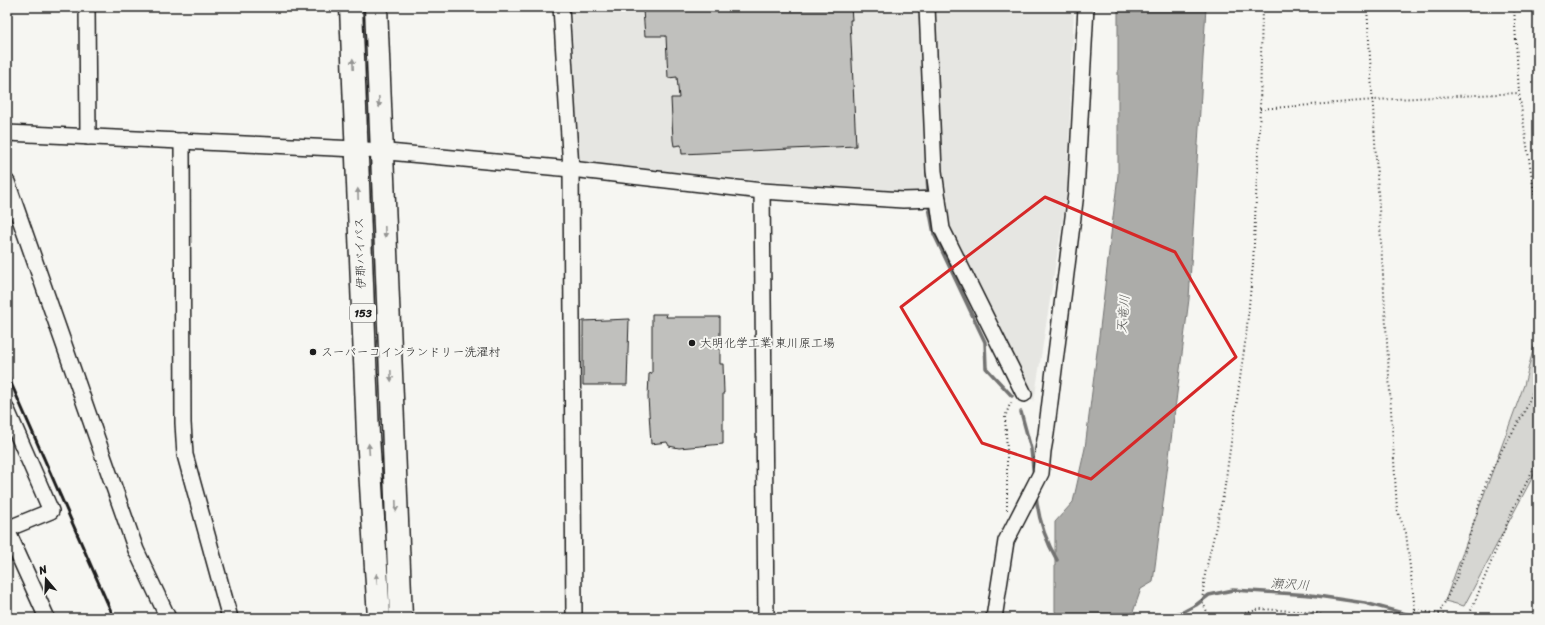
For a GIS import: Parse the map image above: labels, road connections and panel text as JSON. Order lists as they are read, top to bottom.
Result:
{
  "streets": {
    "highway": ["伊那バイパス", "153"]
  },
  "water": ["天竜川", "瀬沢川"],
  "places": ["大明化学工業 東川原工場", "スーパーコインランドリー洗濯村"],
  "north": "top"
}
